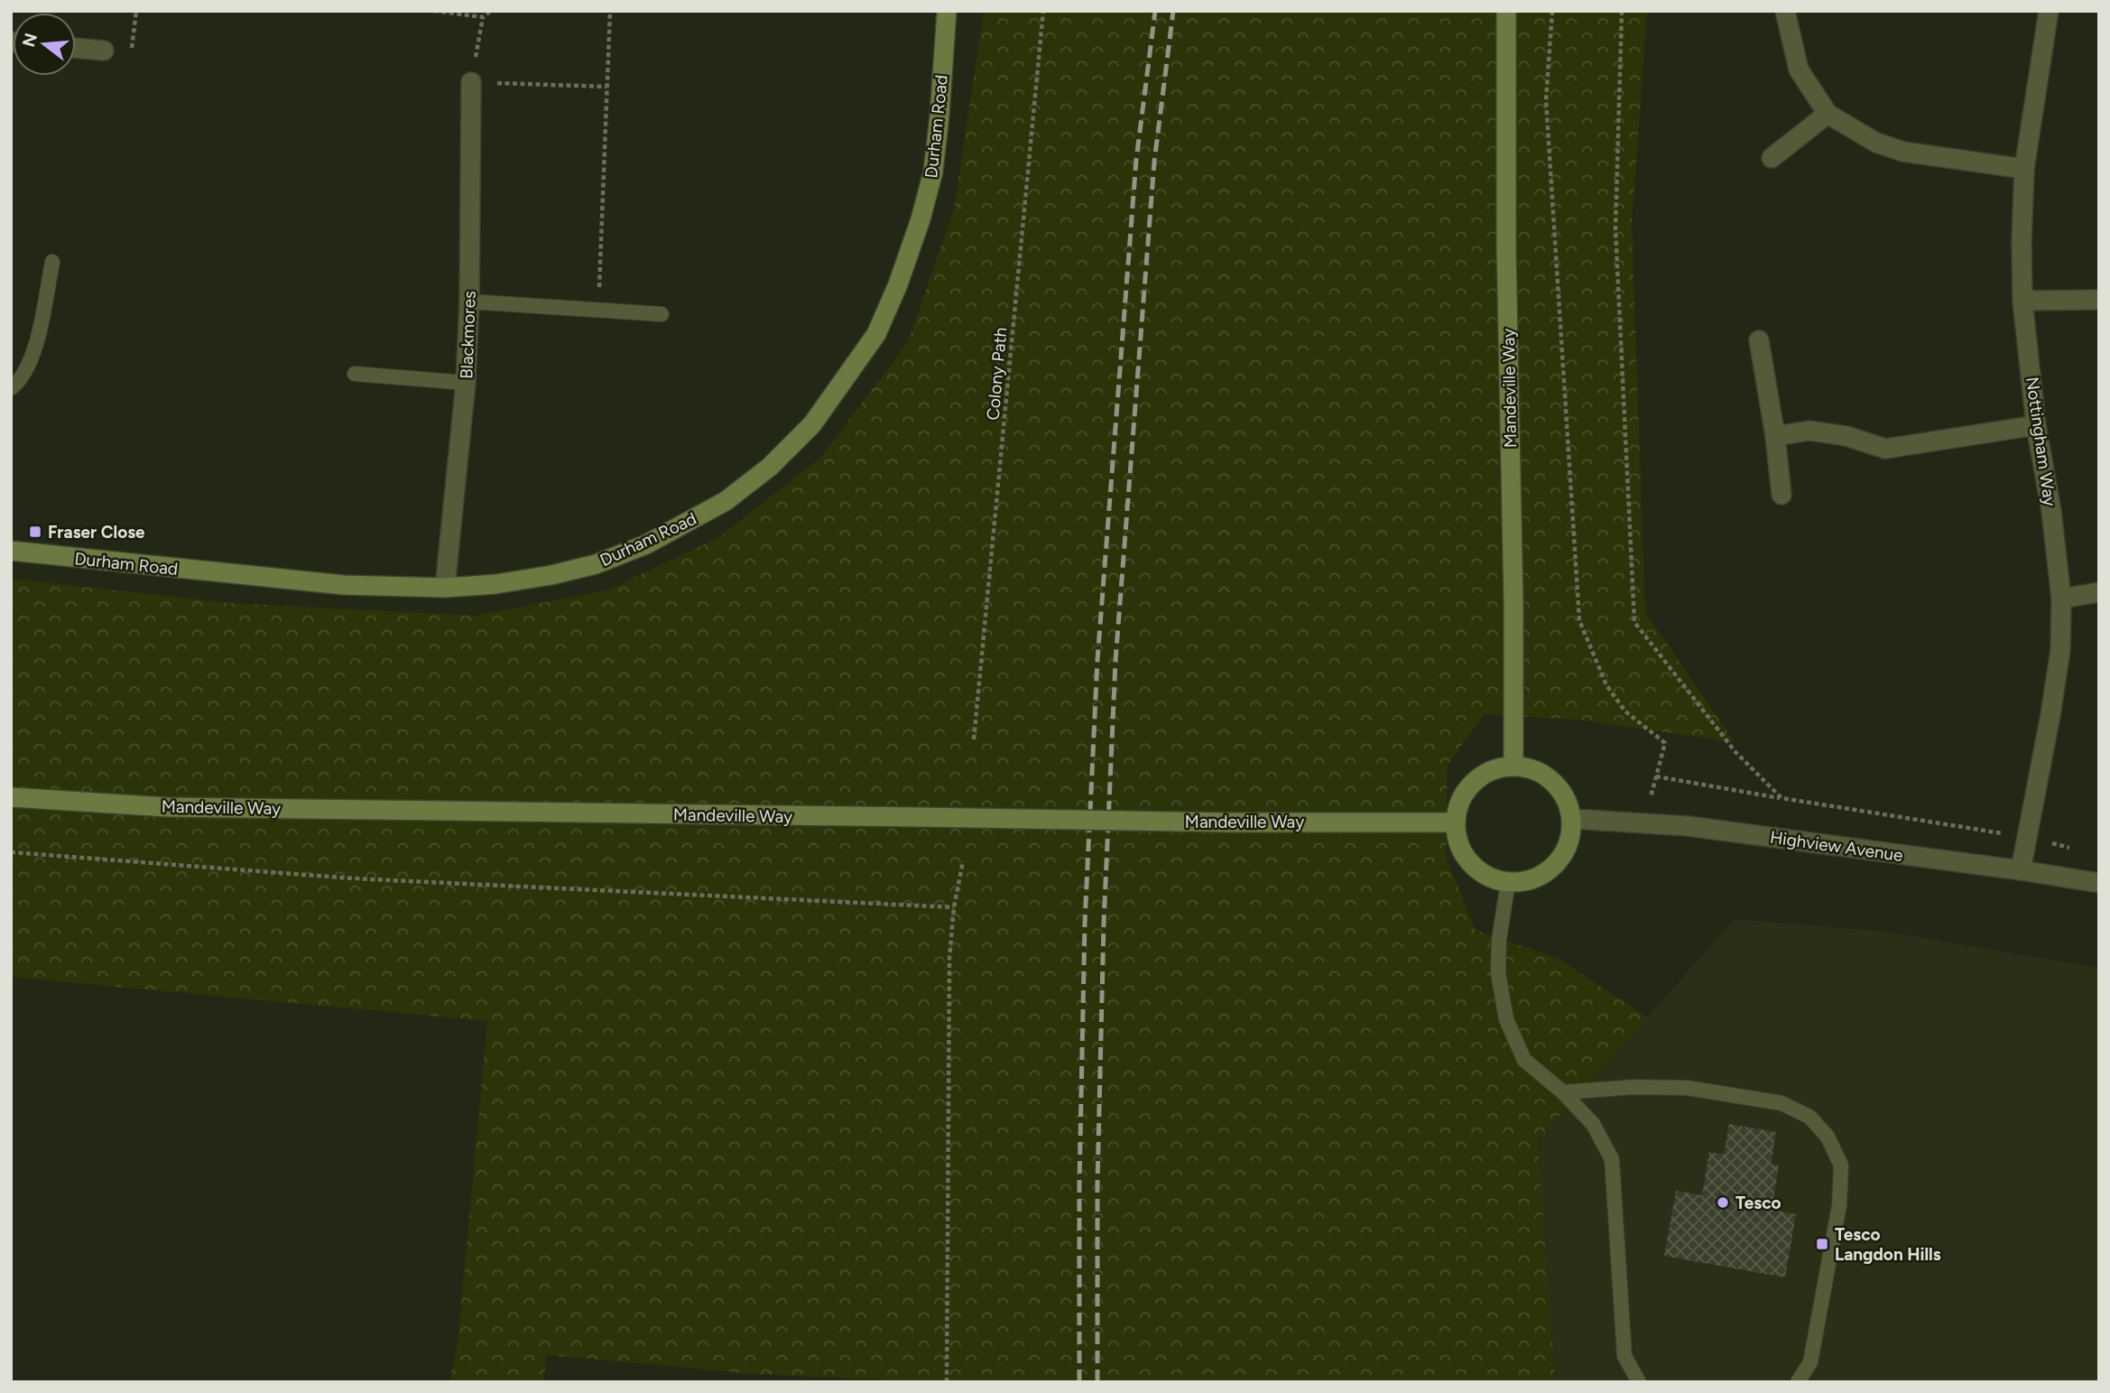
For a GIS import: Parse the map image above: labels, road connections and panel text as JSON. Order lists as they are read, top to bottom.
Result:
{
  "streets": {
    "main road": ["Durham Road", "Mandeville Way"],
    "street": ["Blackmores", "Nottingham Way", "Highview Avenue"],
    "path": ["Colony Path"]
  },
  "crossings": [
    ["Durham Road", "Blackmores"],
    ["Mandeville Way", "Highview Avenue"],
    ["Nottingham Way", "Highview Avenue"]
  ],
  "places": {
    "transit": ["Fraser Close", "Tesco Langdon Hills"],
    "other": ["Tesco"]
  },
  "north": "left"
}
